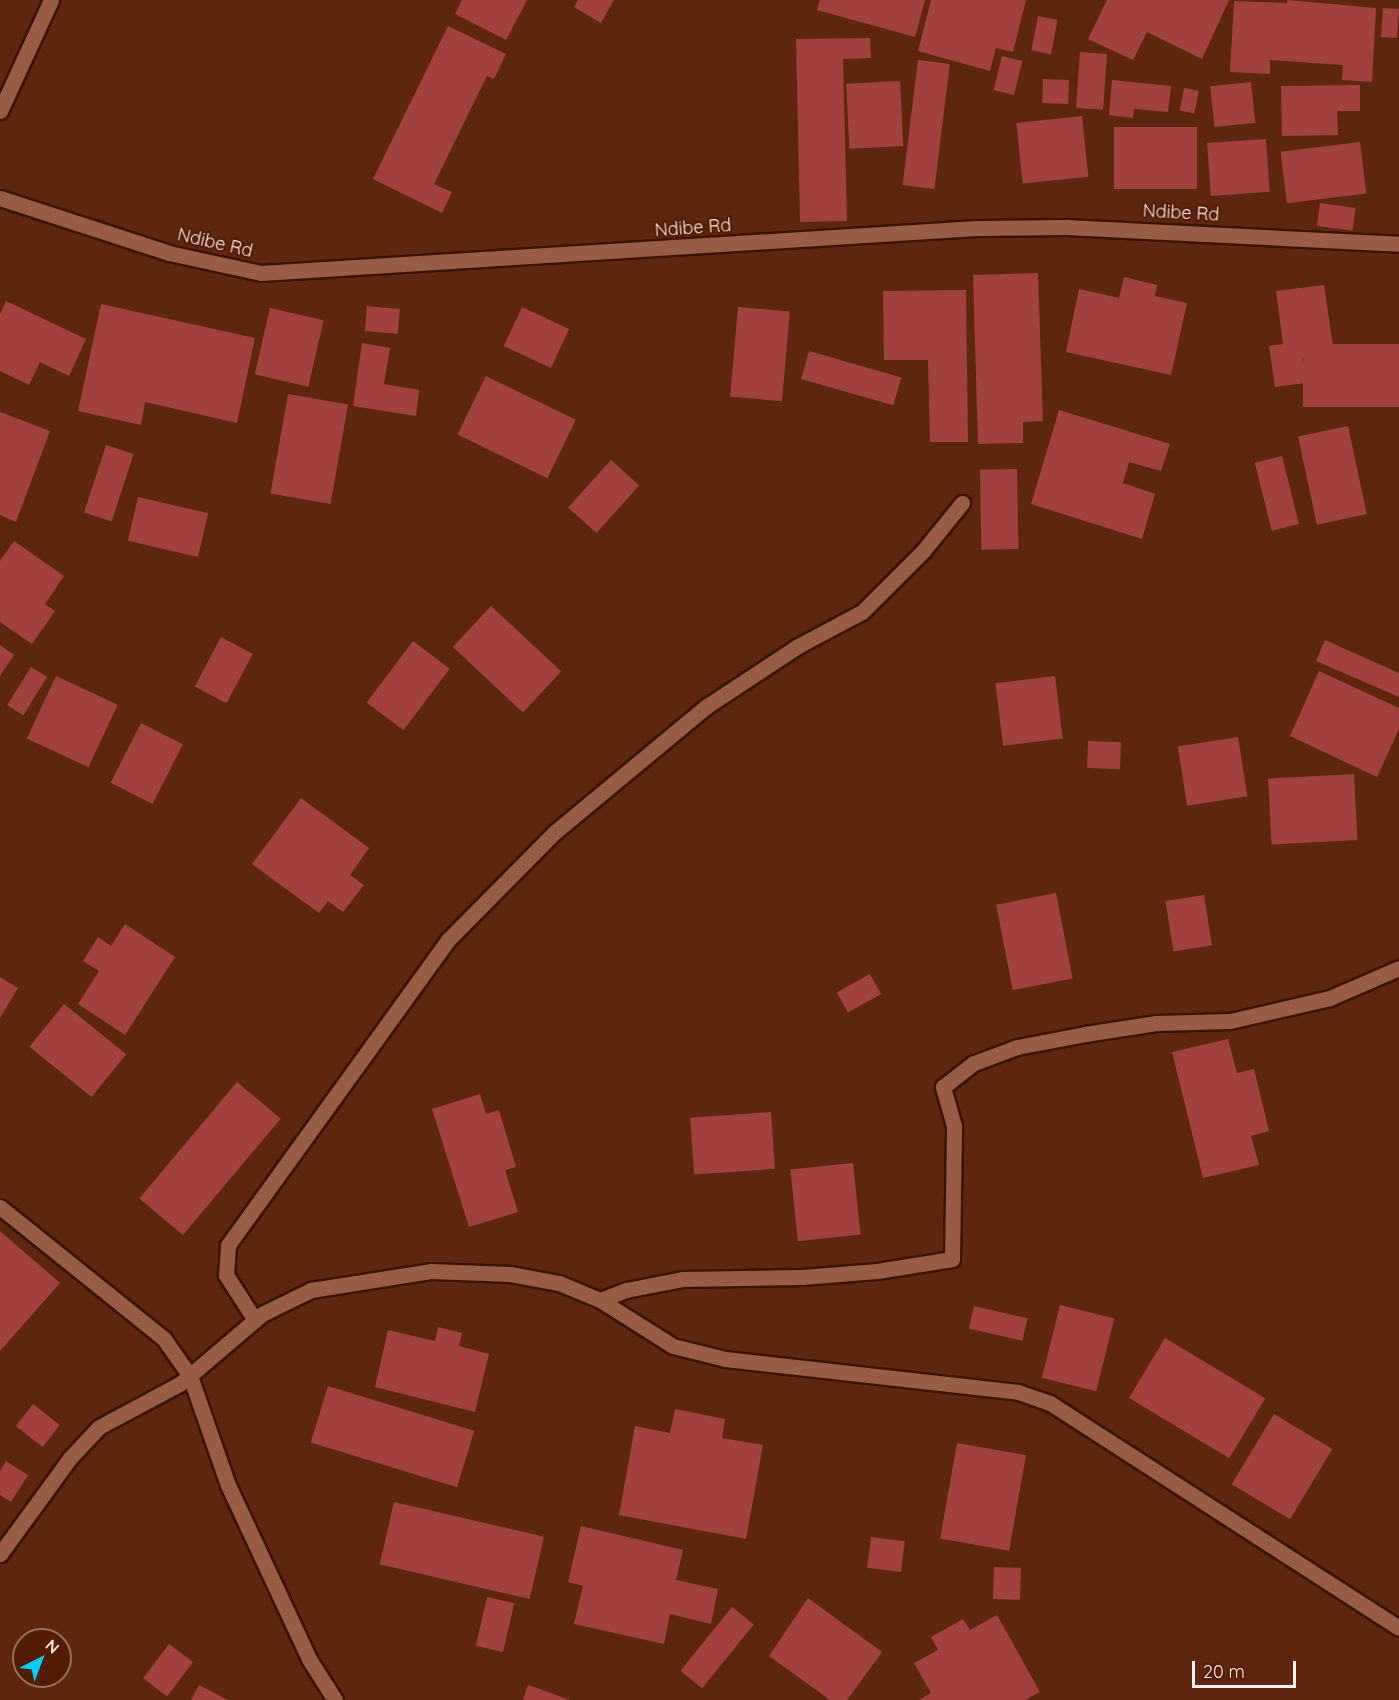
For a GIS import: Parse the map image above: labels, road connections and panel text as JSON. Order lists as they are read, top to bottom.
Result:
{
  "streets": {
    "street": ["Ndibe Rd"]
  },
  "scale_bar": "20 m",
  "north": "top right"
}
